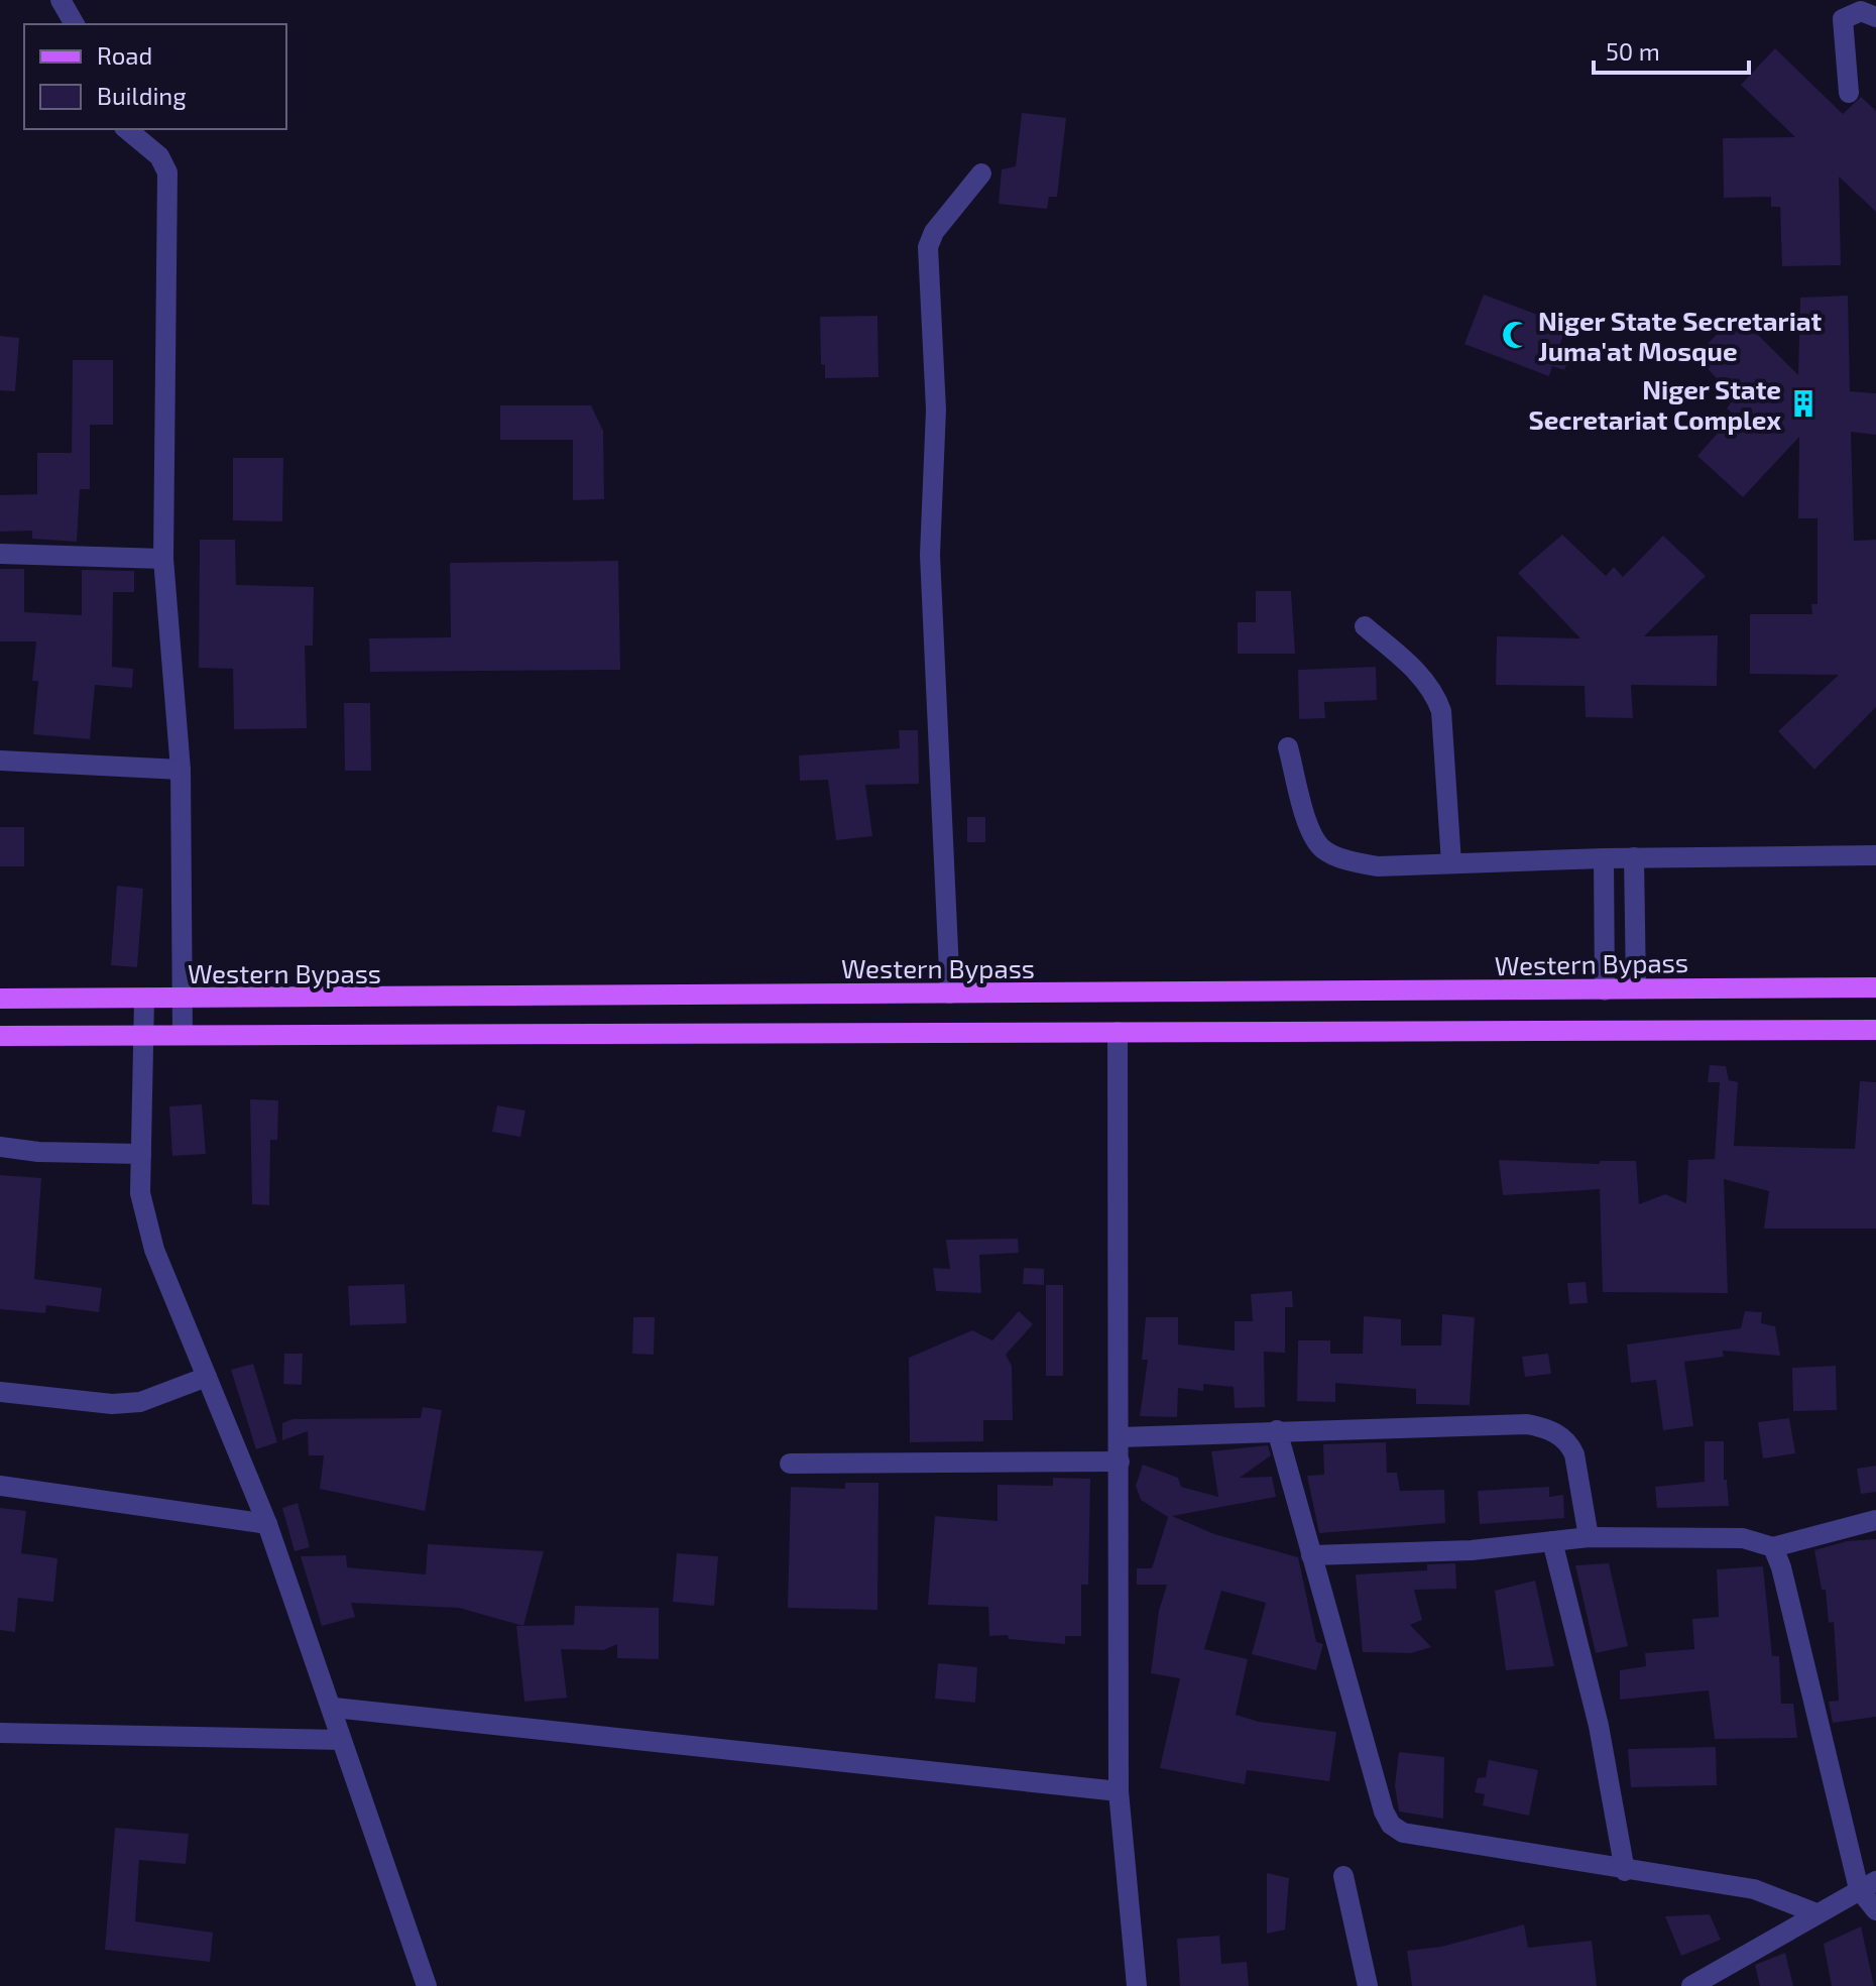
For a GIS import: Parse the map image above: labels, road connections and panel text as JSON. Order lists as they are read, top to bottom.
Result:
{
  "streets": {
    "main road": ["Western Bypass"]
  },
  "places": {
    "mosque": ["Niger State Secretariat Juma'at Mosque"],
    "building": ["Niger State Secretariat Complex"]
  },
  "legend": ["Road", "Building"],
  "scale_bar": "50 m"
}
